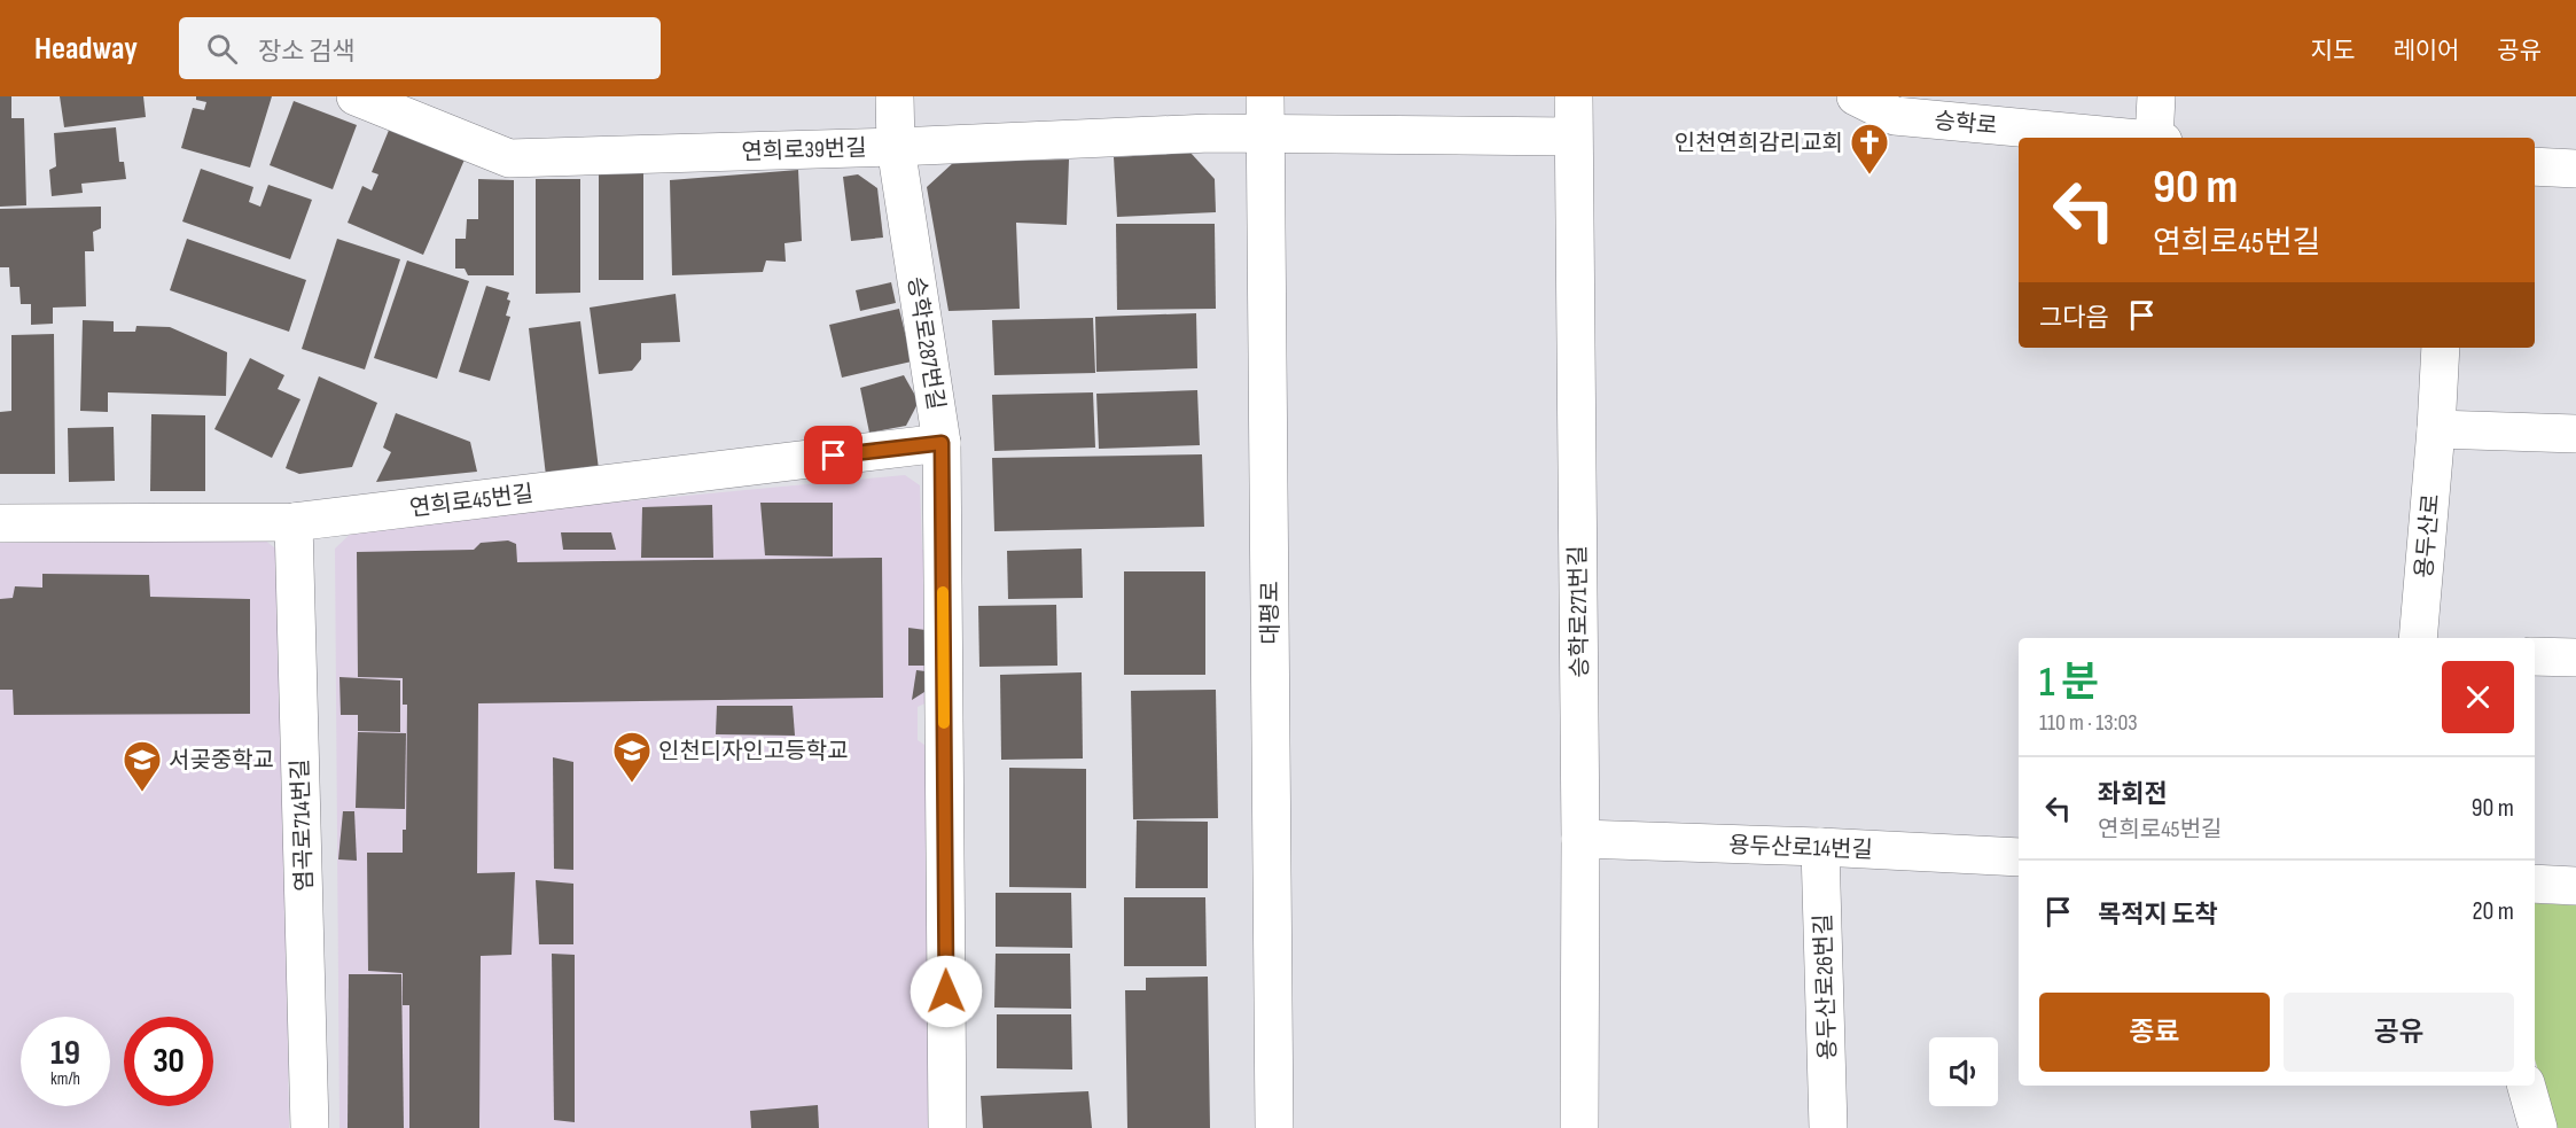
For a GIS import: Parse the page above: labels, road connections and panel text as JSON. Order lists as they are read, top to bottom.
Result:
{
  "streets": {
    "street": [
      "승학로",
      "연희로39번길",
      "승학로287번길",
      "연희로45번길",
      "용두산로",
      "승학로271번길",
      "대평로",
      "염곡로714번길",
      "용두산로14번길",
      "용두산로26번길"
    ]
  },
  "crossings": [
    ["연희로39번길", "승학로287번길"],
    ["연희로39번길", "승학로271번길"],
    ["연희로39번길", "대평로"],
    ["승학로287번길", "연희로45번길"],
    ["연희로45번길", "염곡로714번길"],
    ["승학로271번길", "용두산로14번길"],
    ["용두산로14번길", "용두산로26번길"]
  ],
  "places": {
    "church": ["인천연희감리교회"],
    "school or university": ["인천디자인고등학교", "서곶중학교"]
  },
  "page": {
    "header": "Headway",
    "search": "장소 검색",
    "nav": ["지도", "레이어", "공유"],
    "turn": ["90 m", "연희로45번길"],
    "then": "그다음",
    "heading": ["1 분", "110 m · 13:03"],
    "list": [
      {
        "name": "좌회전",
        "note": "연희로45번길",
        "value": "90 m"
      },
      {
        "name": "목적지 도착",
        "value": "20 m"
      }
    ],
    "buttons": ["종료", "공유"],
    "speed": "19 km/h",
    "limit": "30"
  }
}
